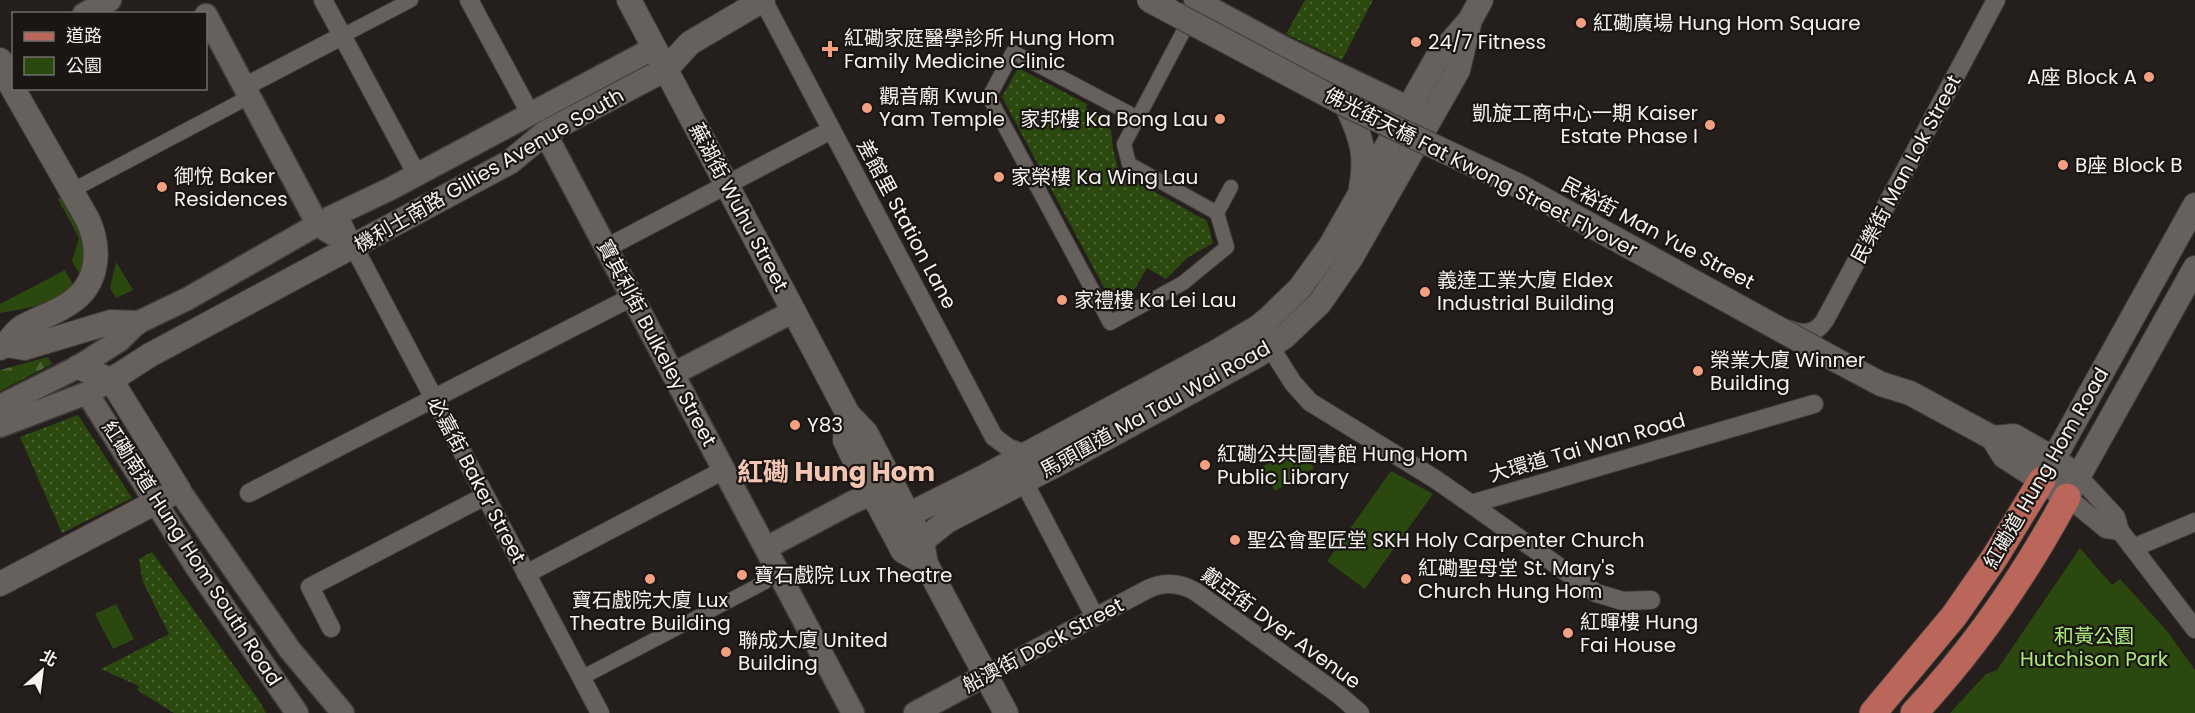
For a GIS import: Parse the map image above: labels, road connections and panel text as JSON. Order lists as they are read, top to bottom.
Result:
{
  "streets": {
    "main road": [
      "機利士南路 Gillies Avenue South",
      "佛光街天橋 Fat Kwong Street Flyover",
      "蕪湖街 Wuhu Street",
      "馬頭圍道 Ma Tau Wai Road",
      "紅磡道 Hung Hom Road",
      "紅磡南道 Hung Hom South Road"
    ],
    "street": [
      "民樂街 Man Lok Street",
      "差館里 Station Lane",
      "民裕街 Man Yue Street",
      "寶其利街 Bulkeley Street",
      "大環道 Tai Wan Road",
      "必嘉街 Baker Street",
      "戴亞街 Dyer Avenue",
      "船澳街 Dock Street"
    ]
  },
  "crossings": [
    ["民樂街 Man Lok Street", "民裕街 Man Yue Street"],
    ["機利士南路 Gillies Avenue South", "蕪湖街 Wuhu Street"],
    ["機利士南路 Gillies Avenue South", "差館里 Station Lane"],
    ["機利士南路 Gillies Avenue South", "寶其利街 Bulkeley Street"],
    ["機利士南路 Gillies Avenue South", "必嘉街 Baker Street"],
    ["機利士南路 Gillies Avenue South", "紅磡南道 Hung Hom South Road"],
    ["佛光街天橋 Fat Kwong Street Flyover", "紅磡道 Hung Hom Road"],
    ["蕪湖街 Wuhu Street", "馬頭圍道 Ma Tau Wai Road"],
    ["蕪湖街 Wuhu Street", "船澳街 Dock Street"],
    ["差館里 Station Lane", "馬頭圍道 Ma Tau Wai Road"],
    ["民裕街 Man Yue Street", "馬頭圍道 Ma Tau Wai Road"],
    ["馬頭圍道 Ma Tau Wai Road", "大環道 Tai Wan Road"],
    ["戴亞街 Dyer Avenue", "船澳街 Dock Street"]
  ],
  "districts": ["紅磡 Hung Hom"],
  "parks": ["和黃公園 Hutchison Park"],
  "places": {
    "other": [
      "紅磡廣場 Hung Hom Square",
      "24/7 Fitness",
      "A座 Block A",
      "觀音廟 Kwun Yam Temple",
      "家邦樓 Ka Bong Lau",
      "凱旋工商中心一期 Kaiser Estate Phase I",
      "B座 Block B",
      "家榮樓 Ka Wing Lau",
      "御悅 Baker Residences",
      "義達工業大廈 Eldex Industrial Building",
      "家禮樓 Ka Lei Lau",
      "榮業大廈 Winner Building",
      "Y83",
      "紅磡公共圖書館 Hung Hom Public Library",
      "聖公會聖匠堂 SKH Holy Carpenter Church",
      "寶石戲院 Lux Theatre",
      "寶石戲院大廈 Lux Theatre Building",
      "紅磡聖母堂 St. Mary's Church Hung Hom",
      "紅暉樓 Hung Fai House",
      "聯成大廈 United Building"
    ],
    "health": ["紅磡家庭醫學診所 Hung Hom Family Medicine Clinic"]
  },
  "legend": ["道路", "公園"],
  "north": "top right"
}
